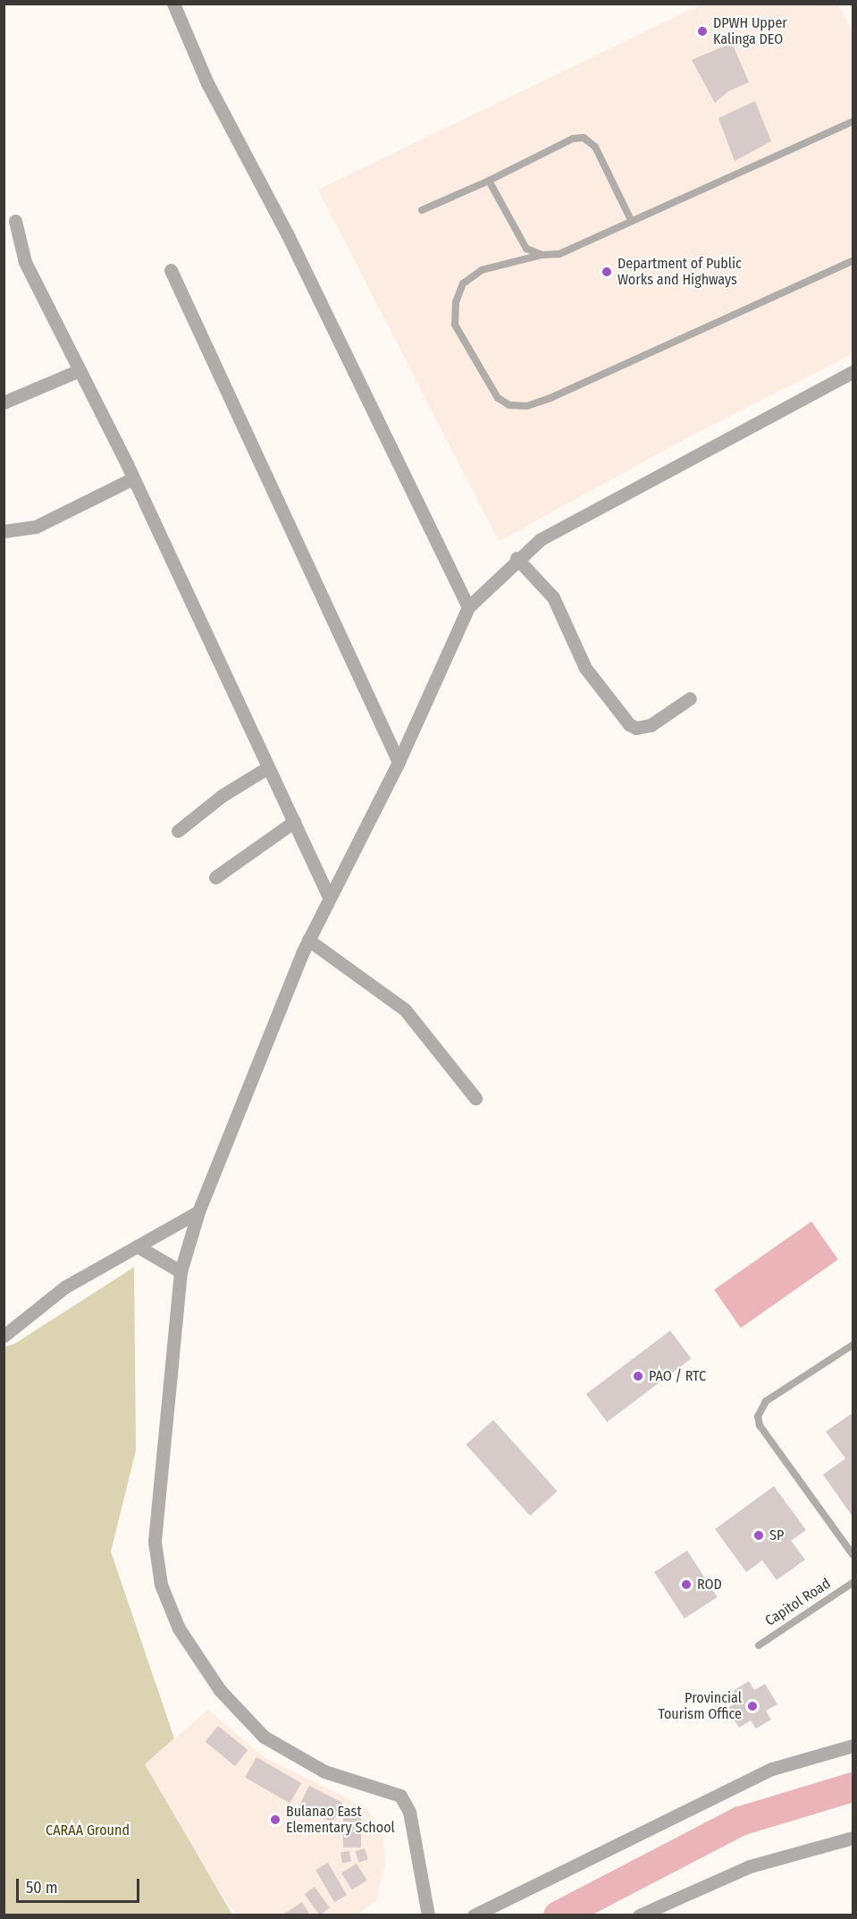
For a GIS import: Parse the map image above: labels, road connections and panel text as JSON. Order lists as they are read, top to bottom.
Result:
{
  "streets": {
    "lane": ["Capitol Road"]
  },
  "parks": ["CARAA Ground"],
  "places": [
    "DPWH Upper Kalinga DEO",
    "Department of Public Works and Highways",
    "PAO / RTC",
    "SP",
    "ROD",
    "Provincial Tourism Office",
    "Bulanao East Elementary School"
  ],
  "scale_bar": "50 m"
}
